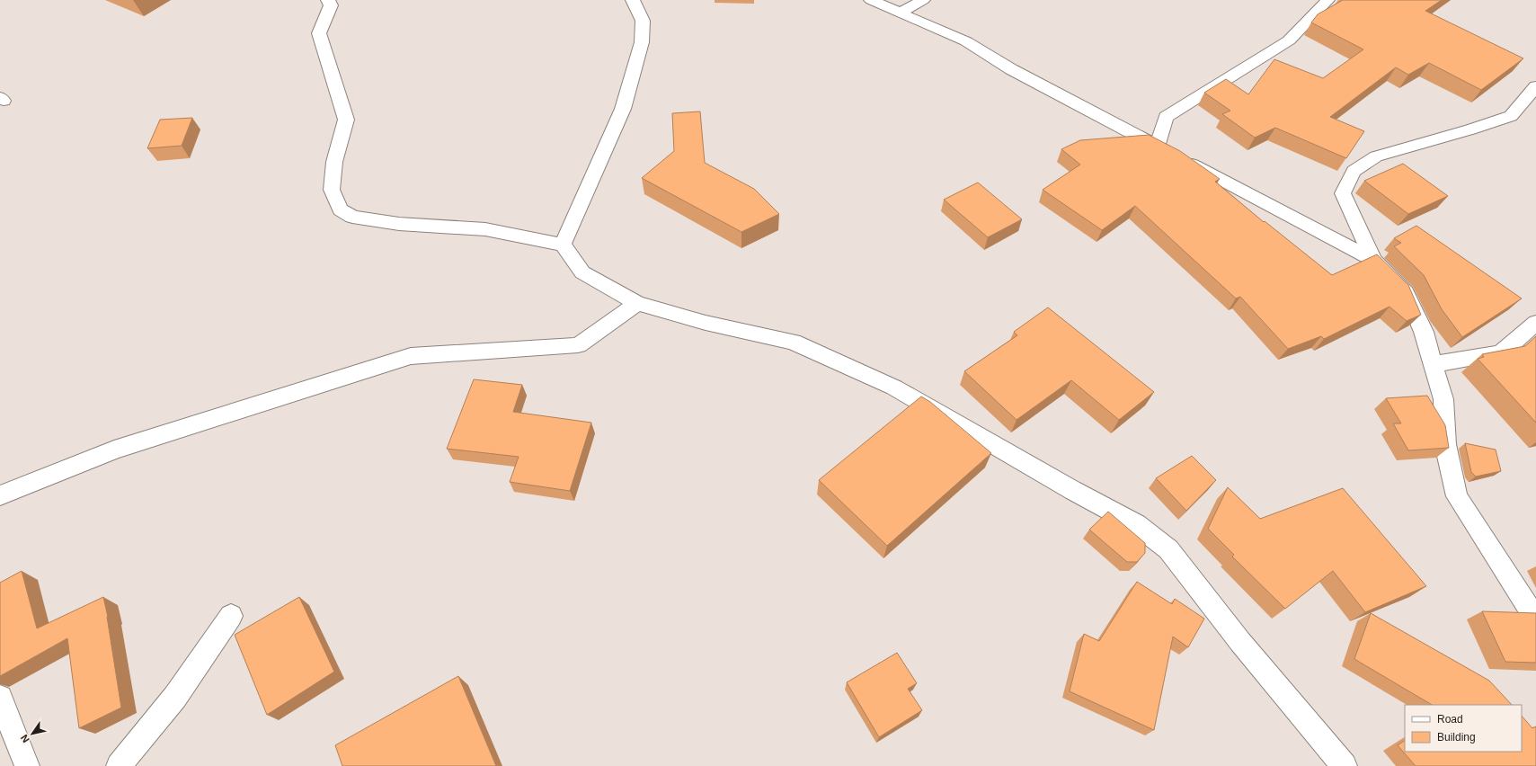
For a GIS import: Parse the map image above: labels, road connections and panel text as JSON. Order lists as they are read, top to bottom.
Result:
{
  "legend": ["Road", "Building"],
  "north": "bottom left"
}
